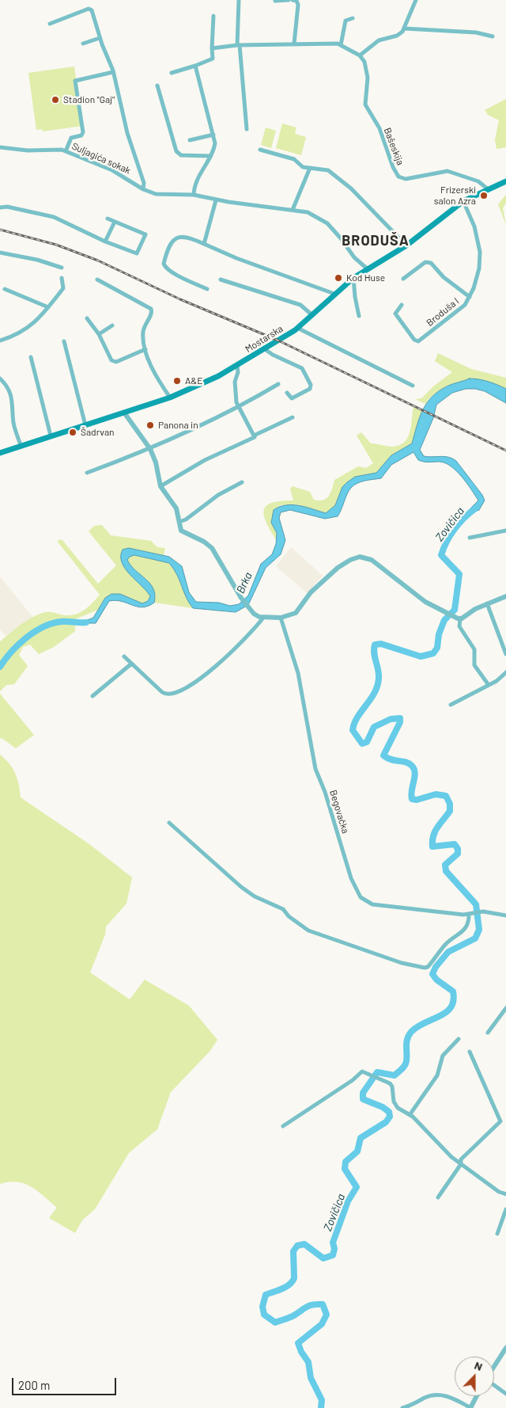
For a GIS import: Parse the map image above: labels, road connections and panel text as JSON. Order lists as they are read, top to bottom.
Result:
{
  "streets": {
    "main road": ["Mostarska"],
    "street": [
      "Bašeskija",
      "Suljagića sokak",
      "Broduša I",
      "Begovačka"
    ]
  },
  "crossings": [
    ["Bašeskija", "Mostarska"],
    ["Suljagića sokak", "Mostarska"],
    ["Broduša I", "Mostarska"]
  ],
  "districts": ["BRODUŠA"],
  "water": ["Zovičica", "Brka"],
  "places": [
    "Stadion \"Gaj\"",
    "Frizerski salon Azra",
    "Kod Huse",
    "A&E",
    "Panona in",
    "Šadrvan"
  ],
  "scale_bar": "200 m",
  "north": "top"
}
